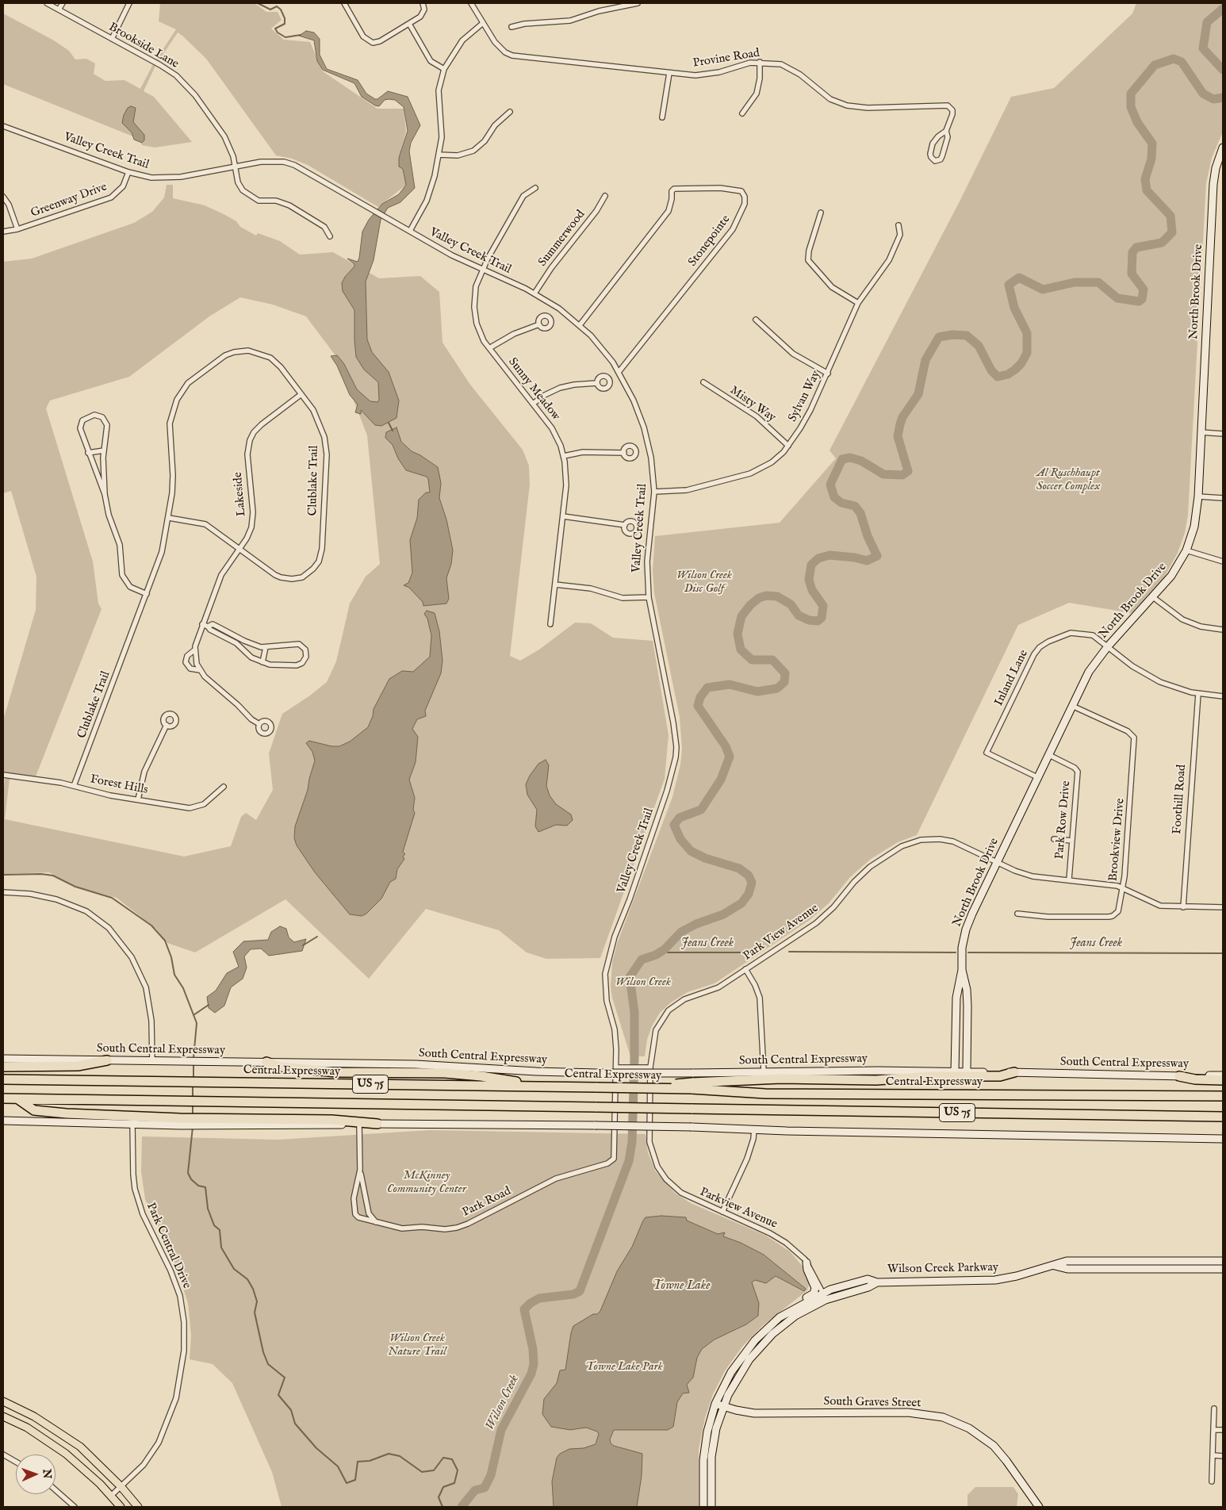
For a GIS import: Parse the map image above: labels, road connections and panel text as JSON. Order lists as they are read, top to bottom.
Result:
{
  "streets": {
    "highway": ["Central Expressway", "US 75"],
    "main road": [
      "North Brook Drive",
      "South Central Expressway",
      "Wilson Creek Parkway",
      "South Graves Street"
    ],
    "street": [
      "Brookside Lane",
      "Provine Road",
      "Valley Creek Trail",
      "Greenway Drive",
      "Summerwood",
      "Stonepointe",
      "Sunny Meadow",
      "Sylvan Way",
      "Misty Way",
      "Clublake Trail",
      "Lakeside",
      "Inland Lane",
      "Forest Hills",
      "Foothill Road",
      "Park Row Drive",
      "Brookview Drive",
      "Park View Avenue",
      "Park Road",
      "Parkview Avenue",
      "Park Central Drive"
    ]
  },
  "crossings": [
    ["Brookside Lane", "Valley Creek Trail"],
    ["Valley Creek Trail", "Greenway Drive"],
    ["Valley Creek Trail", "Summerwood"],
    ["Valley Creek Trail", "Stonepointe"],
    ["Valley Creek Trail", "Sunny Meadow"],
    ["Valley Creek Trail", "Sylvan Way"],
    ["Valley Creek Trail", "Park Road"],
    ["North Brook Drive", "Inland Lane"],
    ["North Brook Drive", "Park Row Drive"],
    ["North Brook Drive", "Brookview Drive"],
    ["North Brook Drive", "Park View Avenue"],
    ["North Brook Drive", "South Central Expressway"],
    ["Sylvan Way", "Misty Way"],
    ["Clublake Trail", "Lakeside"],
    ["Clublake Trail", "Forest Hills"],
    ["Inland Lane", "Foothill Road"],
    ["Foothill Road", "Park View Avenue"],
    ["Park Row Drive", "Park View Avenue"],
    ["Brookview Drive", "Park View Avenue"],
    ["Park View Avenue", "Parkview Avenue"],
    ["South Central Expressway", "Central Expressway"],
    ["Parkview Avenue", "Wilson Creek Parkway"],
    ["Wilson Creek Parkway", "South Graves Street"]
  ],
  "water": ["Jeans Creek", "Towne Lake", "Wilson Creek"],
  "parks": [
    "Al Ruschhaupt Soccer Complex",
    "Wilson Creek Disc Golf",
    "Wilson Creek",
    "McKinney Community Center",
    "Wilson Creek Nature Trail",
    "Towne Lake Park"
  ],
  "north": "right"
}
